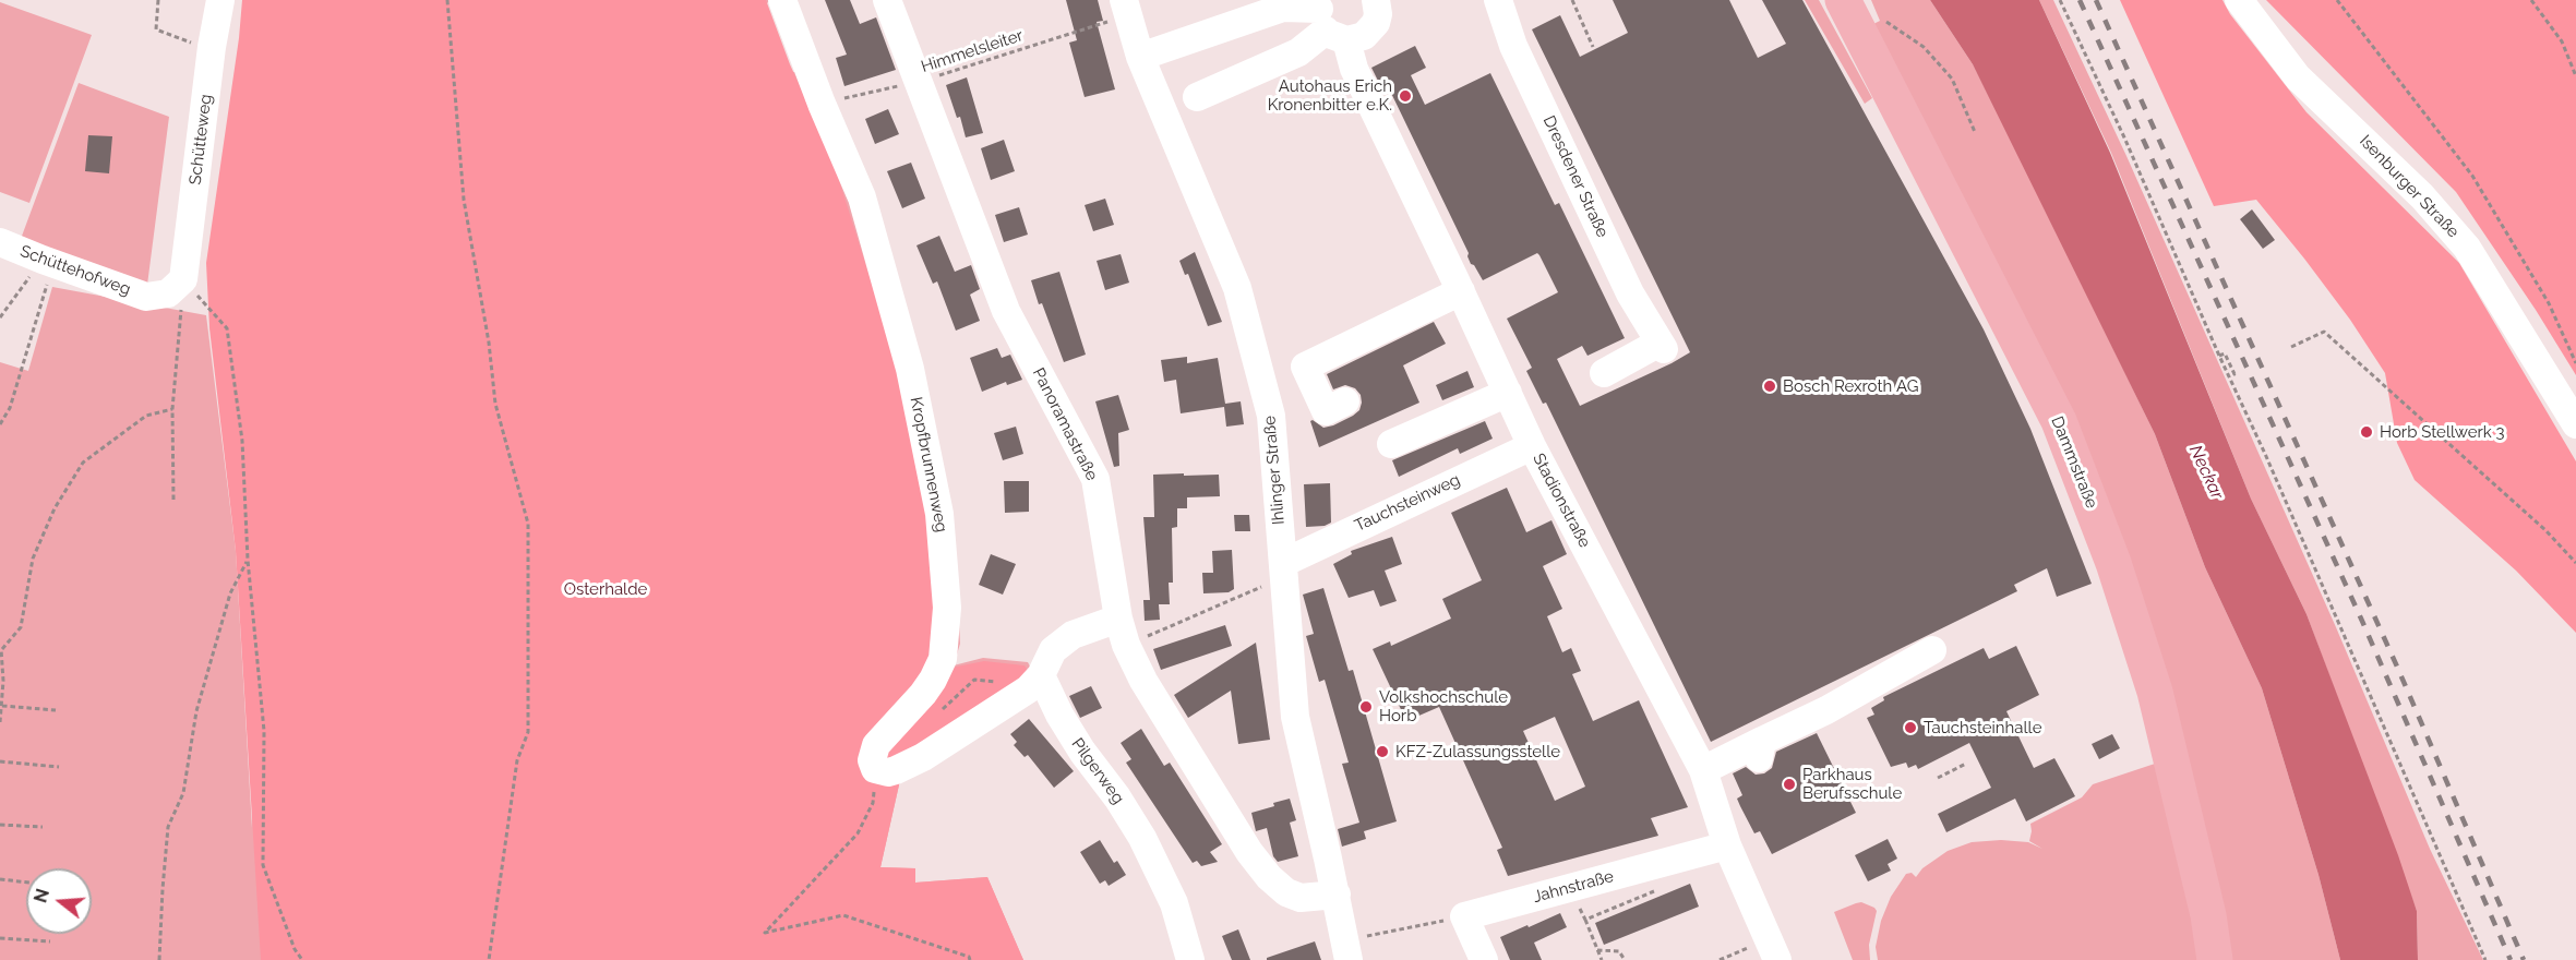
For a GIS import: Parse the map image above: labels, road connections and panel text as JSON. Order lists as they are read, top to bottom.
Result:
{
  "streets": {
    "main road": ["Dammstraße"],
    "street": [
      "Schütteweg",
      "Dresdener Straße",
      "Isenburger Straße",
      "Schüttehofweg",
      "Panoramastraße",
      "Kropfbrunnenweg",
      "Ihlinger Straße",
      "Stadionstraße",
      "Tauchsteinweg",
      "Pilgerweg",
      "Jahnstraße"
    ],
    "path": ["Himmelsleiter"]
  },
  "crossings": [
    ["Himmelsleiter", "Panoramastraße"],
    ["Himmelsleiter", "Kropfbrunnenweg"],
    ["Himmelsleiter", "Ihlinger Straße"],
    ["Schütteweg", "Schüttehofweg"],
    ["Panoramastraße", "Ihlinger Straße"],
    ["Ihlinger Straße", "Tauchsteinweg"],
    ["Stadionstraße", "Tauchsteinweg"],
    ["Stadionstraße", "Jahnstraße"]
  ],
  "water": ["Neckar"],
  "parks": ["Osterhalde"],
  "places": [
    "Autohaus Erich Kronenbitter e.K.",
    "Bosch Rexroth AG",
    "Horb Stellwerk 3",
    "Volkshochschule Horb",
    "Tauchsteinhalle",
    "KFZ-Zulassungsstelle",
    "Parkhaus Berufsschule"
  ],
  "north": "left"
}
